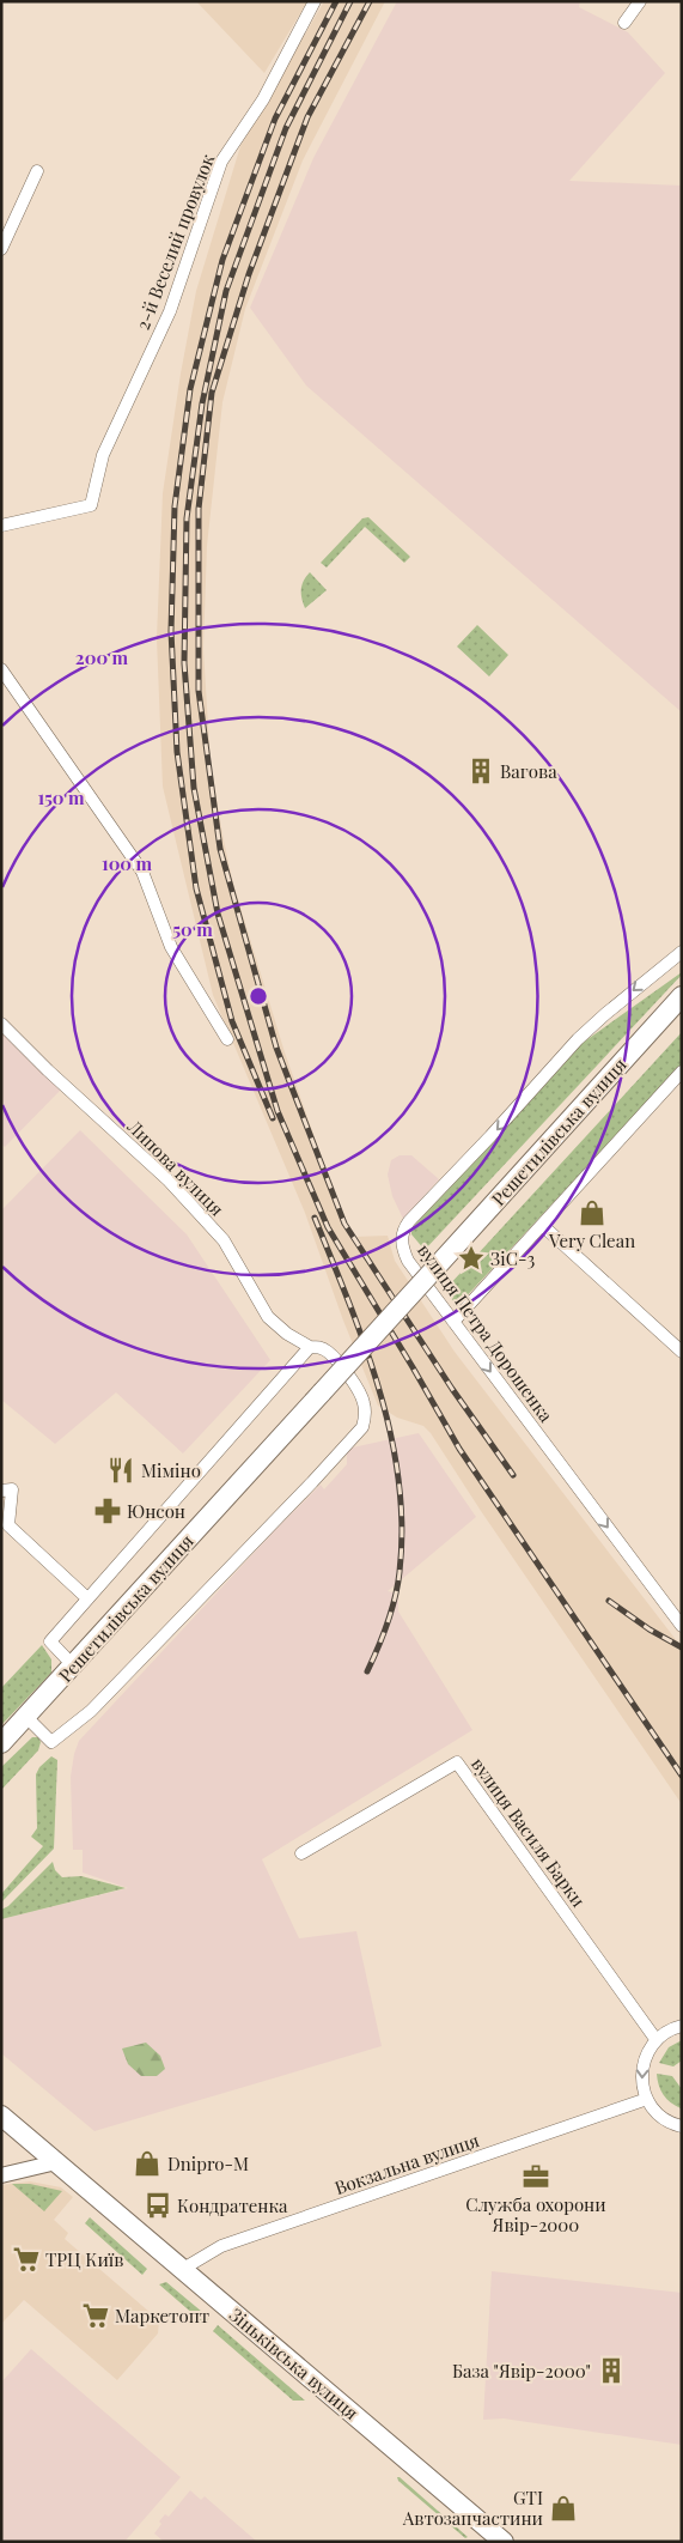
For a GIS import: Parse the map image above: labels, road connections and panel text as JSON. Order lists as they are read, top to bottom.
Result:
{
  "streets": {
    "main road": ["Решетилівська вулиця", "Зіньківська вулиця"],
    "street": [
      "2-й Веселий провулок",
      "Липова вулиця",
      "вулиця Петра Дорошенка",
      "вулиця Василя Барки",
      "Вокзальна вулиця"
    ]
  },
  "crossings": [
    ["Решетилівська вулиця", "Липова вулиця"],
    ["Вокзальна вулиця", "Зіньківська вулиця"]
  ],
  "places": {
    "building": ["Вагова", "База \"Явір-2000\""],
    "shop": ["Very Clean", "Dnipro-M", "GTI Автозапчастини"],
    "place": ["ЗіС-3"],
    "restaurant": ["Міміно"],
    "pharmacy": ["Юнсон"],
    "office": ["Служба охорони Явір-2000"],
    "bus stop": ["Кондратенка"],
    "supermarket": ["ТРЦ Київ", "Маркетопт"]
  },
  "rings": [
    "200 m",
    "150 m",
    "100 m",
    "50 m"
  ]
}
